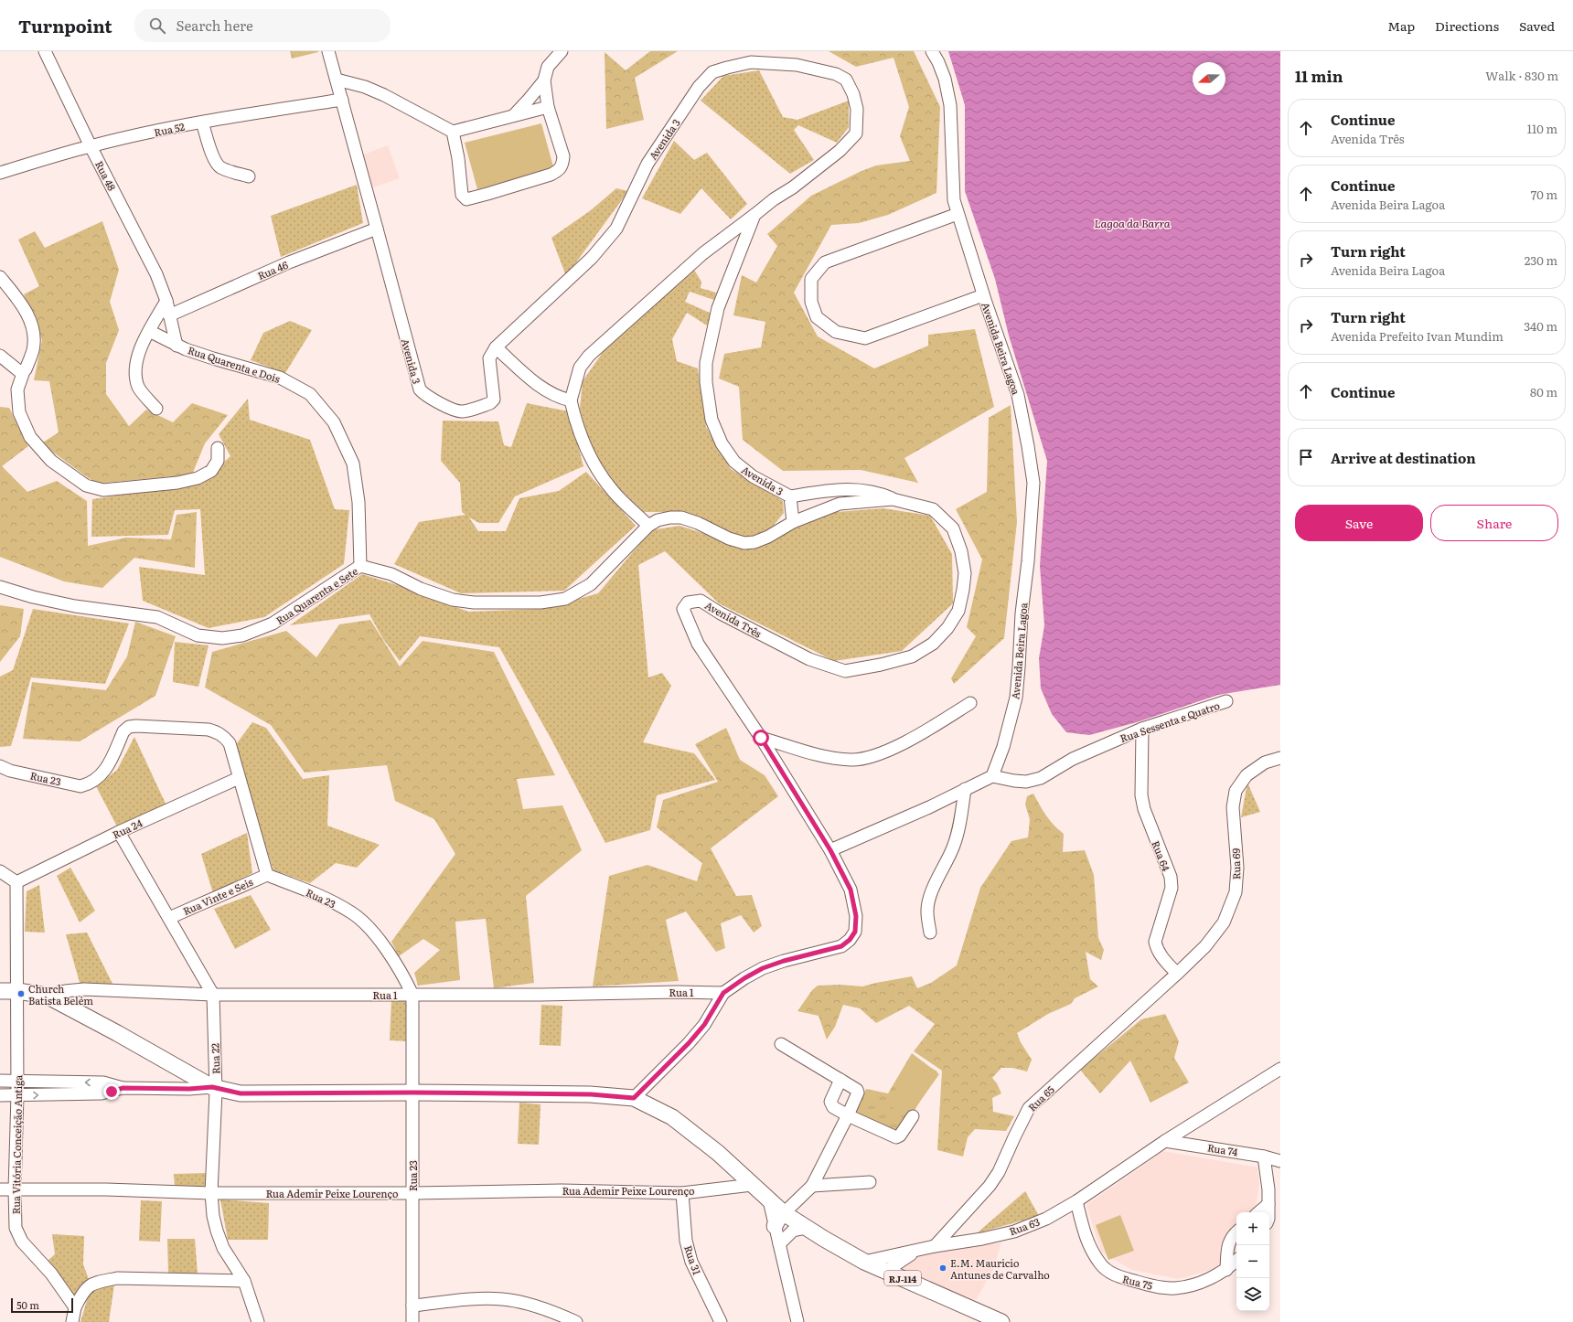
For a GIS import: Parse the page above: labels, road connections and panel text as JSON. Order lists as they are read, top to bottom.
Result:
{
  "streets": {
    "main road": ["RJ-114"],
    "street": [
      "Rua 52",
      "Avenida 3",
      "Rua 48",
      "Rua 46",
      "Avenida Beira Lagoa",
      "Rua Quarenta e Dois",
      "Rua Quarenta e Sete",
      "Avenida Três",
      "Rua Sessenta e Quatro",
      "Rua 23",
      "Rua 24",
      "Rua 64",
      "Rua 69",
      "Rua Vinte e Seis",
      "Rua 1",
      "Rua 22",
      "Rua 65",
      "Rua Vitória Conceição Antiga",
      "Rua 74",
      "Rua Ademir Peixe Lourenço",
      "Rua 63",
      "Rua 31",
      "Rua 75"
    ]
  },
  "crossings": [
    ["Rua 52", "Avenida 3"],
    ["Rua 52", "Rua 48"],
    ["Avenida 3", "Rua 46"],
    ["Avenida 3", "Rua Quarenta e Sete"],
    ["Rua 48", "Rua 46"],
    ["Rua 48", "Rua Quarenta e Dois"],
    ["Avenida Beira Lagoa", "Rua Sessenta e Quatro"],
    ["Rua Quarenta e Dois", "Rua Quarenta e Sete"],
    ["Rua Quarenta e Sete", "Avenida Três"],
    ["Rua Sessenta e Quatro", "Rua 64"],
    ["Rua 23", "Rua 24"],
    ["Rua 23", "Rua Vinte e Seis"],
    ["Rua 23", "Rua 1"],
    ["Rua 23", "Rua Ademir Peixe Lourenço"],
    ["Rua 23", "RJ-114"],
    ["Rua 24", "Rua 22"],
    ["Rua 64", "Rua 69"],
    ["Rua 64", "Rua 65"],
    ["Rua 69", "Rua 65"],
    ["Rua Vinte e Seis", "Rua 22"],
    ["Rua 1", "Rua 22"],
    ["Rua 1", "RJ-114"],
    ["Rua 22", "Rua Ademir Peixe Lourenço"],
    ["Rua 22", "RJ-114"],
    ["Rua 65", "Rua 63"],
    ["Rua Vitória Conceição Antiga", "Rua Ademir Peixe Lourenço"],
    ["Rua Vitória Conceição Antiga", "RJ-114"],
    ["Rua 74", "Rua 63"],
    ["Rua Ademir Peixe Lourenço", "Rua 31"],
    ["Rua Ademir Peixe Lourenço", "RJ-114"],
    ["Rua 63", "RJ-114"],
    ["Rua 63", "Rua 75"]
  ],
  "water": ["Lagoa da Barra"],
  "places": ["Church Batista Belém", "E.M. Mauricio Antunes de Carvalho"],
  "scale_bar": "50 m",
  "north": "left",
  "page": {
    "header": "Turnpoint",
    "search": "Search here",
    "nav": ["Map", "Directions", "Saved"],
    "heading": ["11 min", "Walk · 830 m"],
    "list": [
      ["Continue", "Avenida Três", "110 m"],
      ["Continue", "Avenida Beira Lagoa", "70 m"],
      ["Turn right", "Avenida Beira Lagoa", "230 m"],
      ["Turn right", "Avenida Prefeito Ivan Mundim", "340 m"],
      ["Continue", "80 m"],
      "Arrive at destination"
    ],
    "buttons": ["Save", "Share"],
    "map_buttons": ["+", "−"],
    "scale": "50 m"
  }
}
